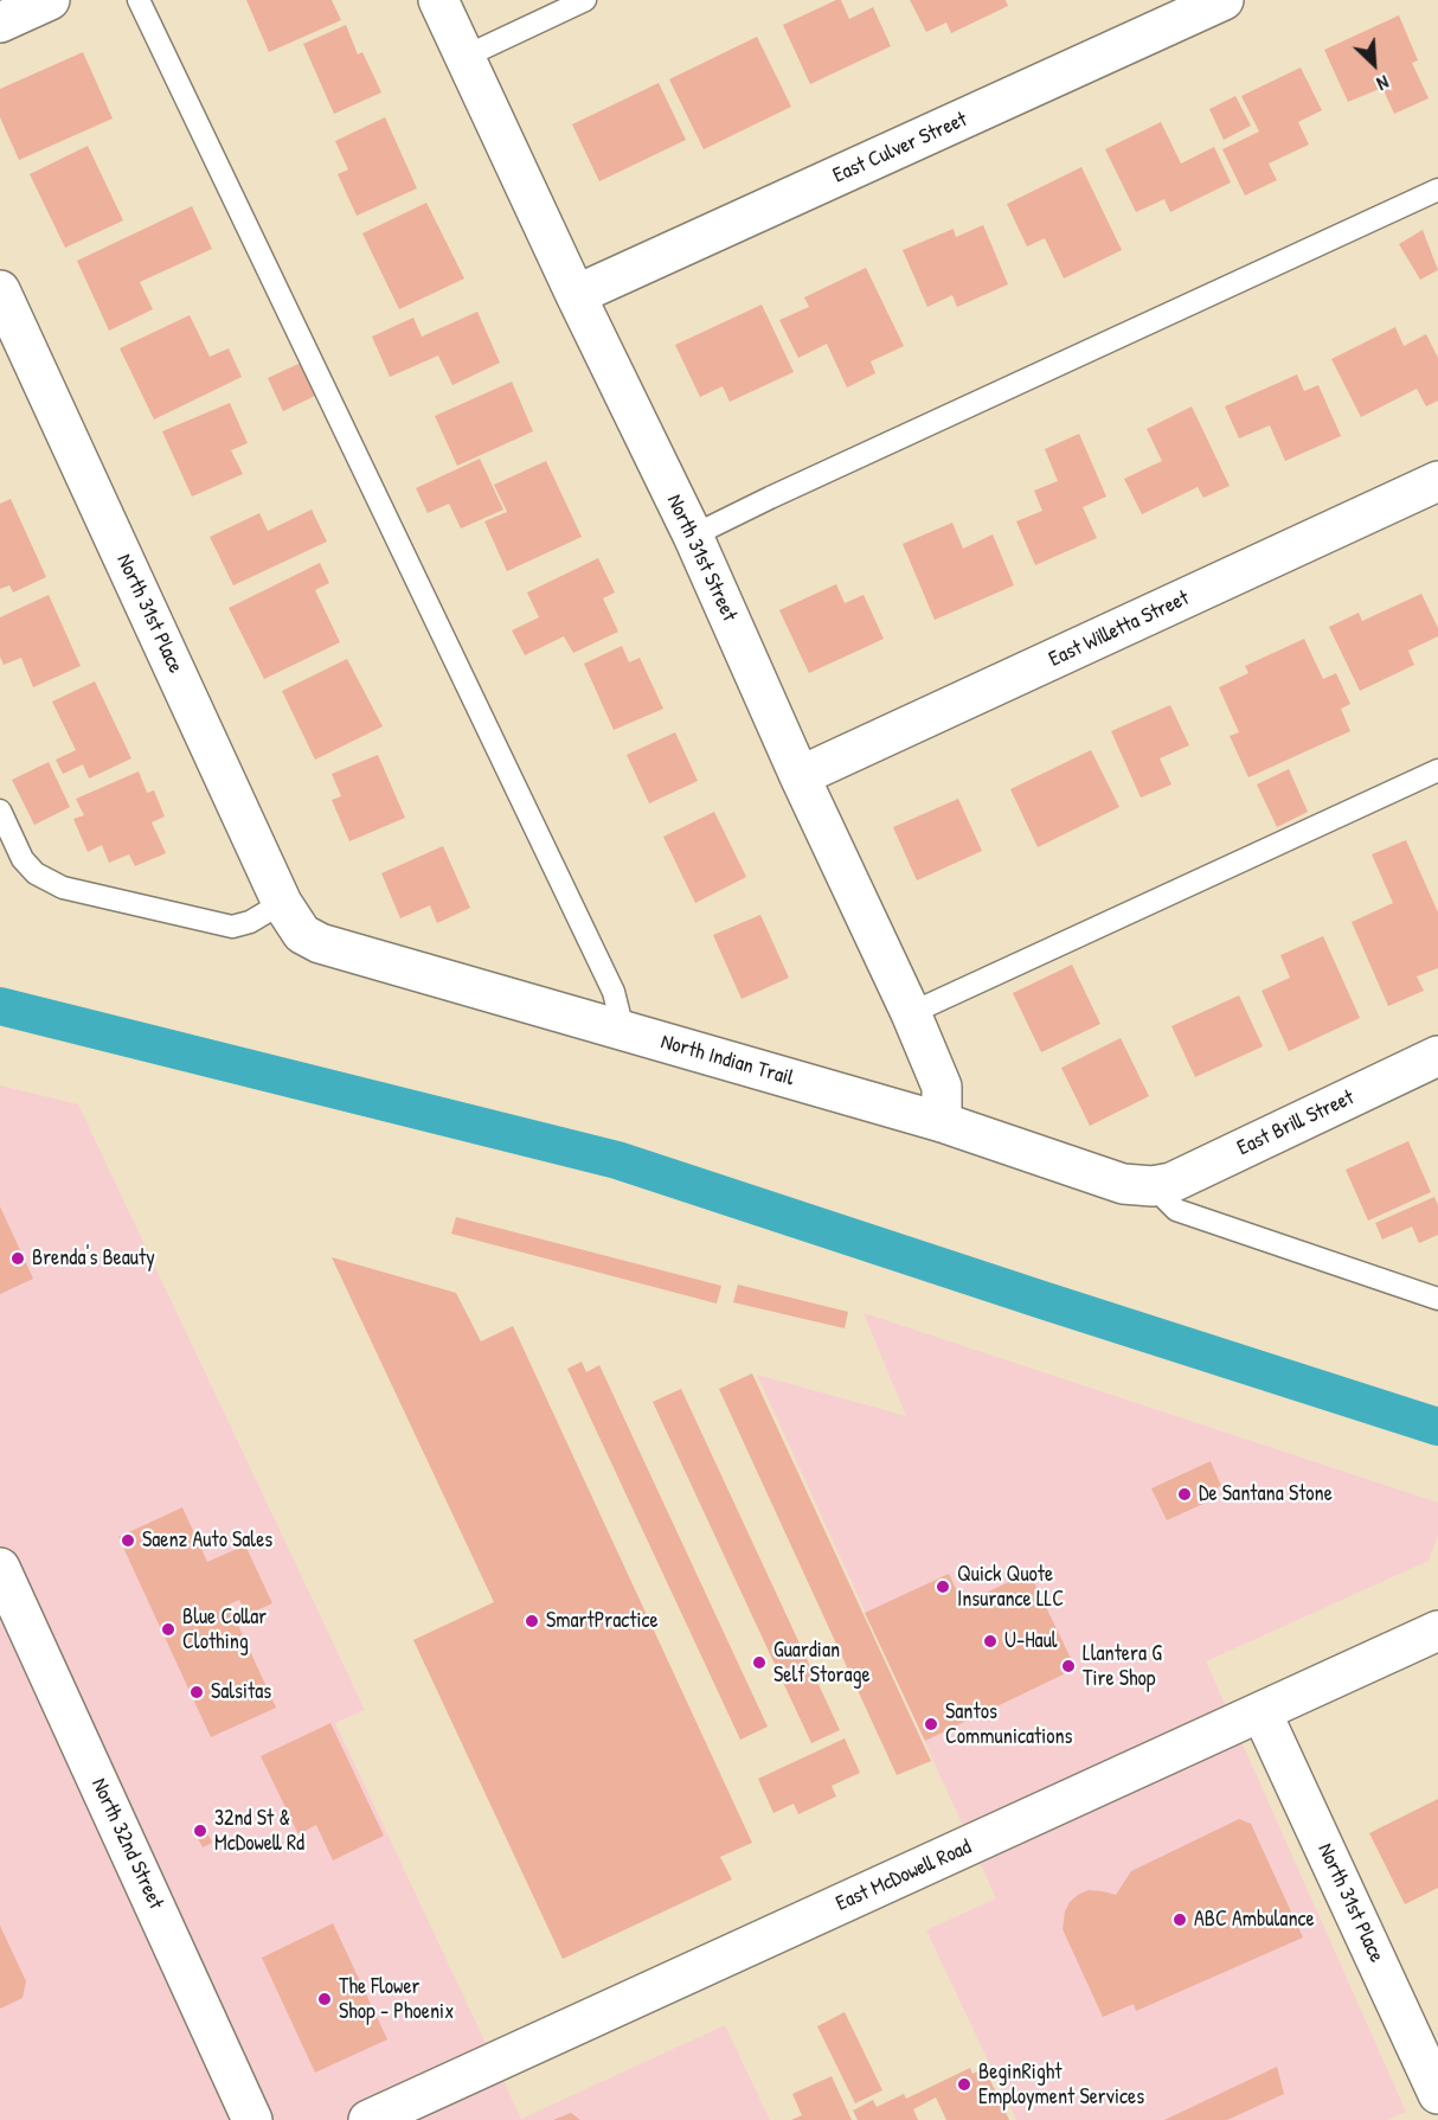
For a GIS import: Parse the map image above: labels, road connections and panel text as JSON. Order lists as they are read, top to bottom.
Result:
{
  "streets": {
    "street": [
      "East Culver Street",
      "North 31st Street",
      "North 31st Place",
      "East Willetta Street",
      "North Indian Trail",
      "East Brill Street",
      "North 32nd Street",
      "East McDowell Road"
    ]
  },
  "crossings": [
    ["East Culver Street", "North 31st Street"],
    ["North 31st Street", "East Willetta Street"],
    ["North 31st Street", "North Indian Trail"],
    ["North 31st Place", "North Indian Trail"],
    ["North 31st Place", "East McDowell Road"],
    ["North Indian Trail", "East Brill Street"]
  ],
  "places": [
    "Brenda's Beauty",
    "De Santana Stone",
    "Saenz Auto Sales",
    "Quick Quote Insurance LLC",
    "SmartPractice",
    "Blue Collar Clothing",
    "U-Haul",
    "Guardian Self Storage",
    "Llantera G Tire Shop",
    "Salsitas",
    "Santos Communications",
    "32nd St & McDowell Rd",
    "ABC Ambulance",
    "The Flower Shop - Phoenix",
    "BeginRight Employment Services"
  ],
  "north": "bottom right"
}
